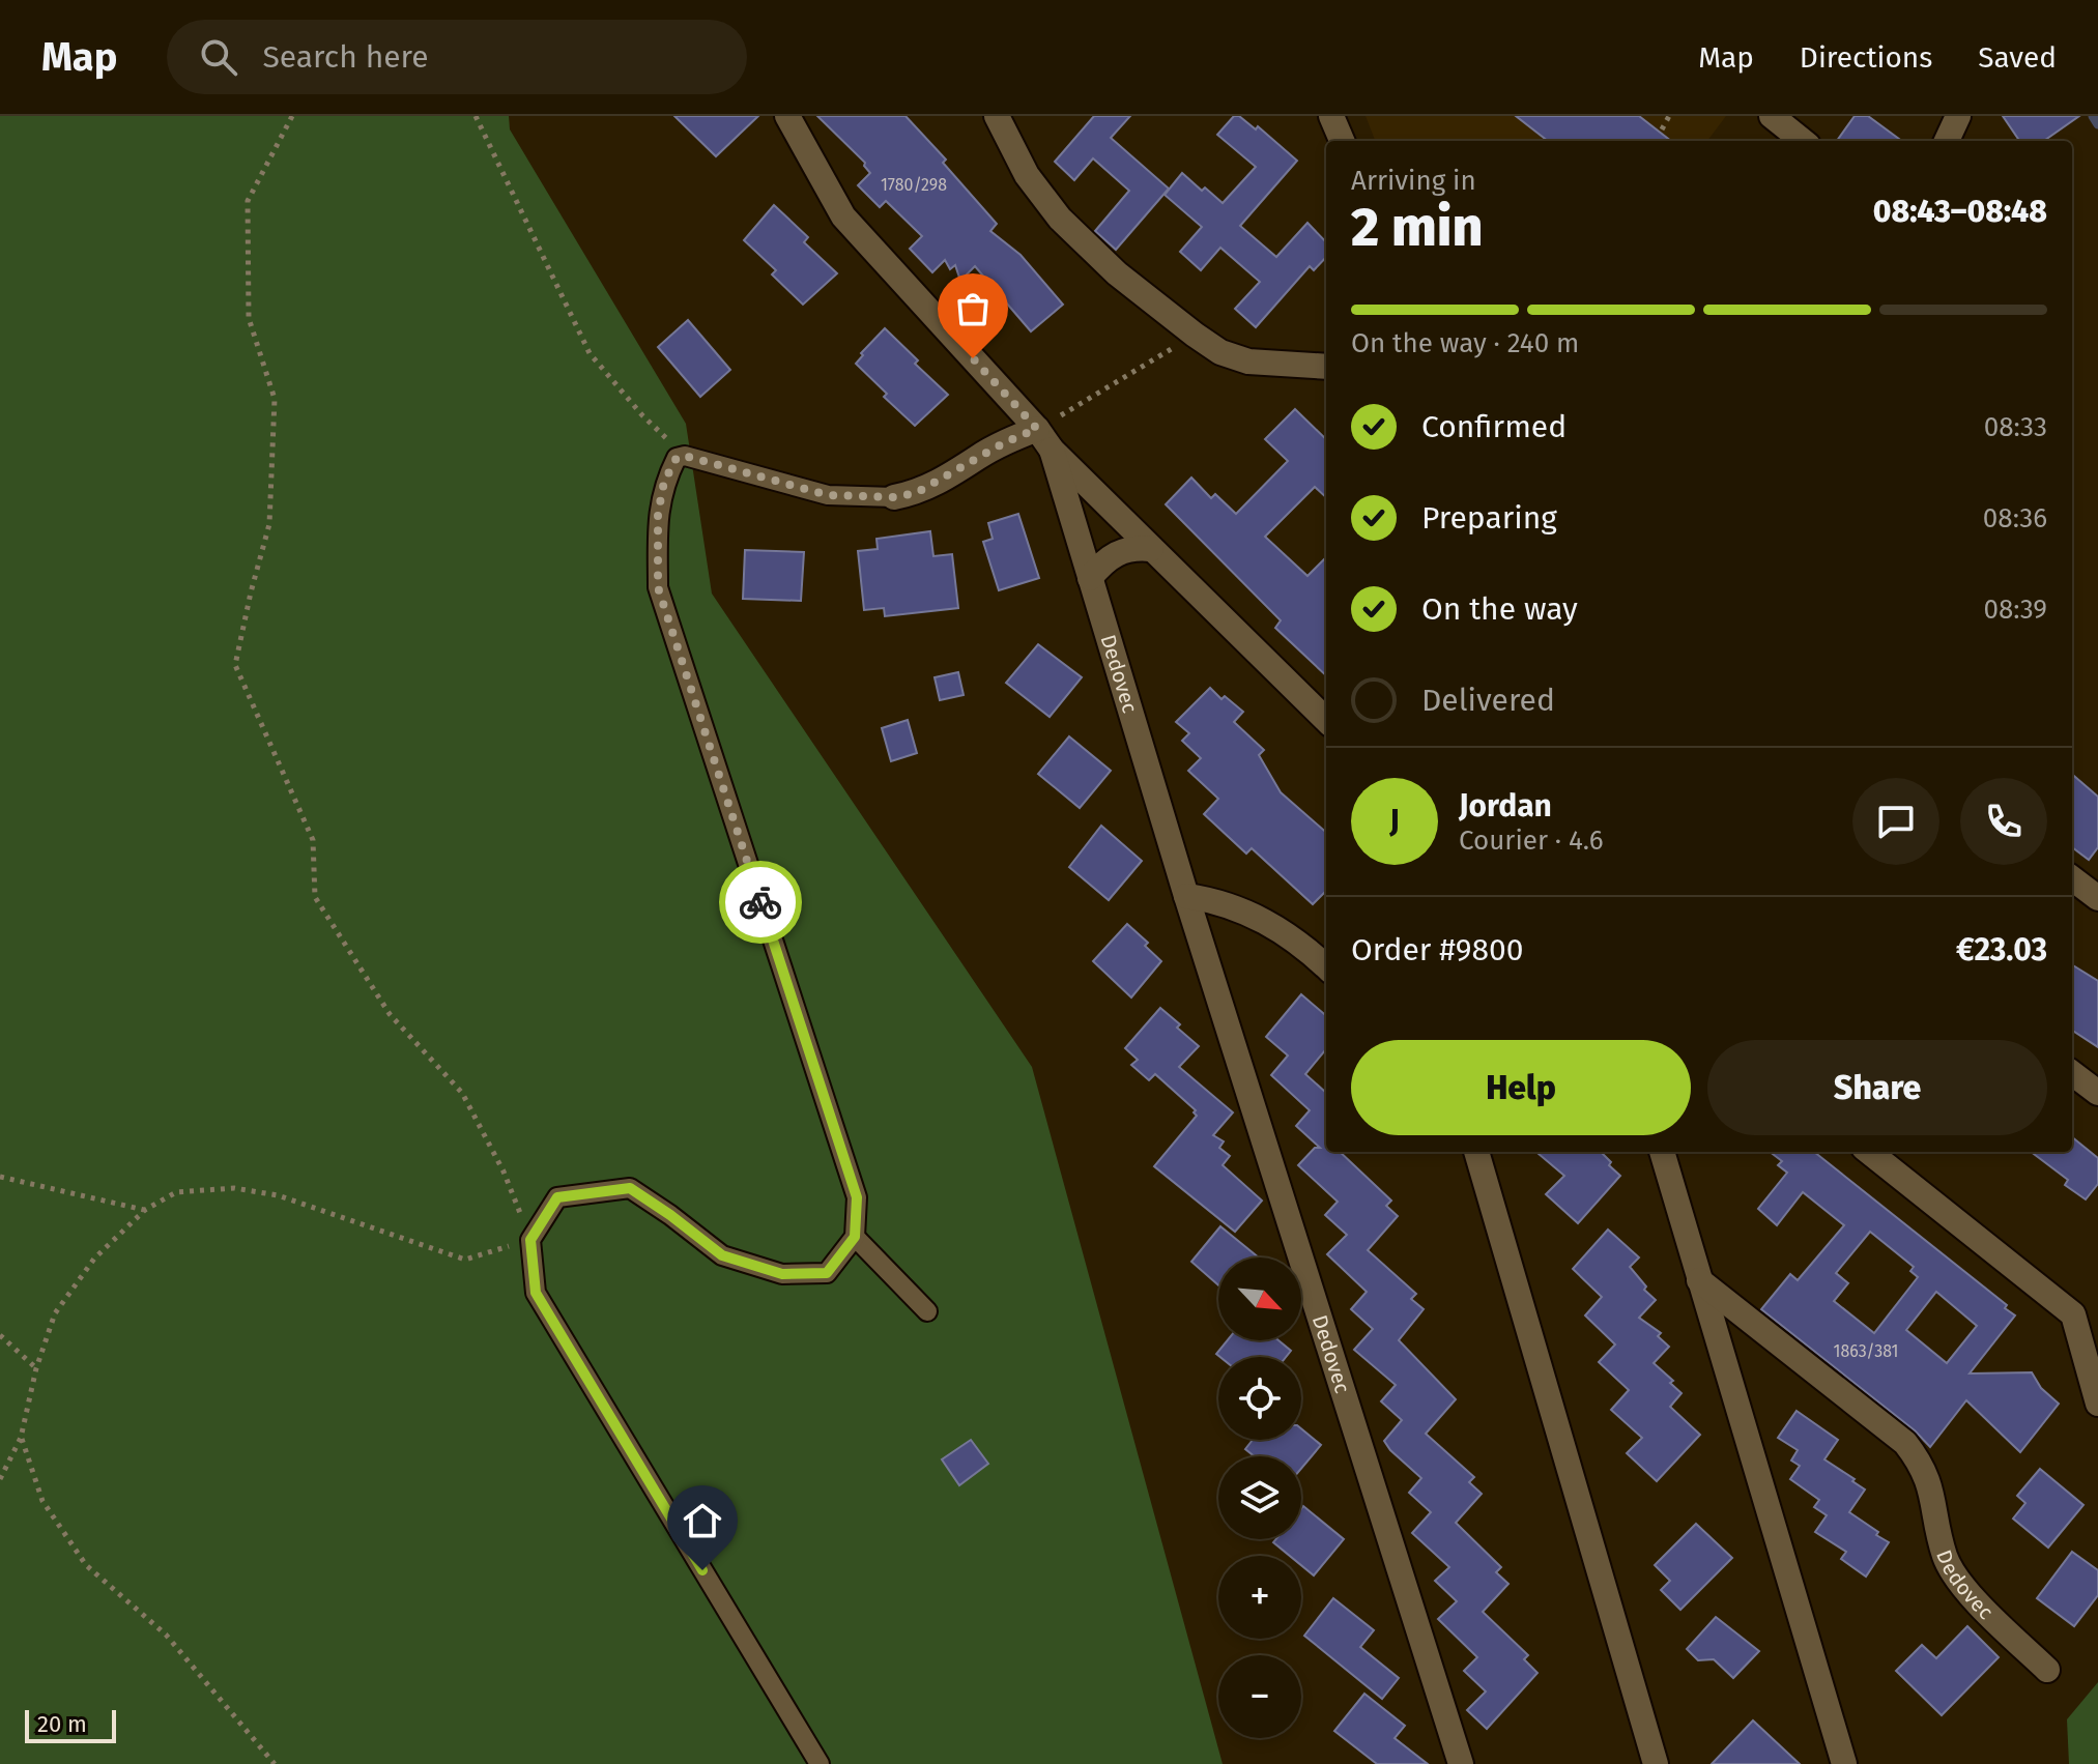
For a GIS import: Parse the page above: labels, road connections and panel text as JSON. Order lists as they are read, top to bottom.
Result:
{
  "streets": {
    "street": ["Dedovec"]
  },
  "house_numbers": ["1780/298", "1863/381"],
  "scale_bar": "20 m",
  "north": "bottom right",
  "page": {
    "header": "Map",
    "search": "Search here",
    "nav": ["Map", "Directions", "Saved"],
    "heading": ["2 min", "Arriving in", "08:43–08:48"],
    "panel": [
      "Jordan",
      "Courier · 4.6",
      "Order #9800",
      "€23.03"
    ],
    "bar": "On the way · 240 m",
    "list": [
      ["Confirmed", "08:33"],
      ["Preparing", "08:36"],
      ["On the way", "08:39"],
      "Delivered"
    ],
    "round": "J",
    "buttons": ["Help", "Share"],
    "map_buttons": ["+", "−"],
    "scale": "20 m"
  }
}
